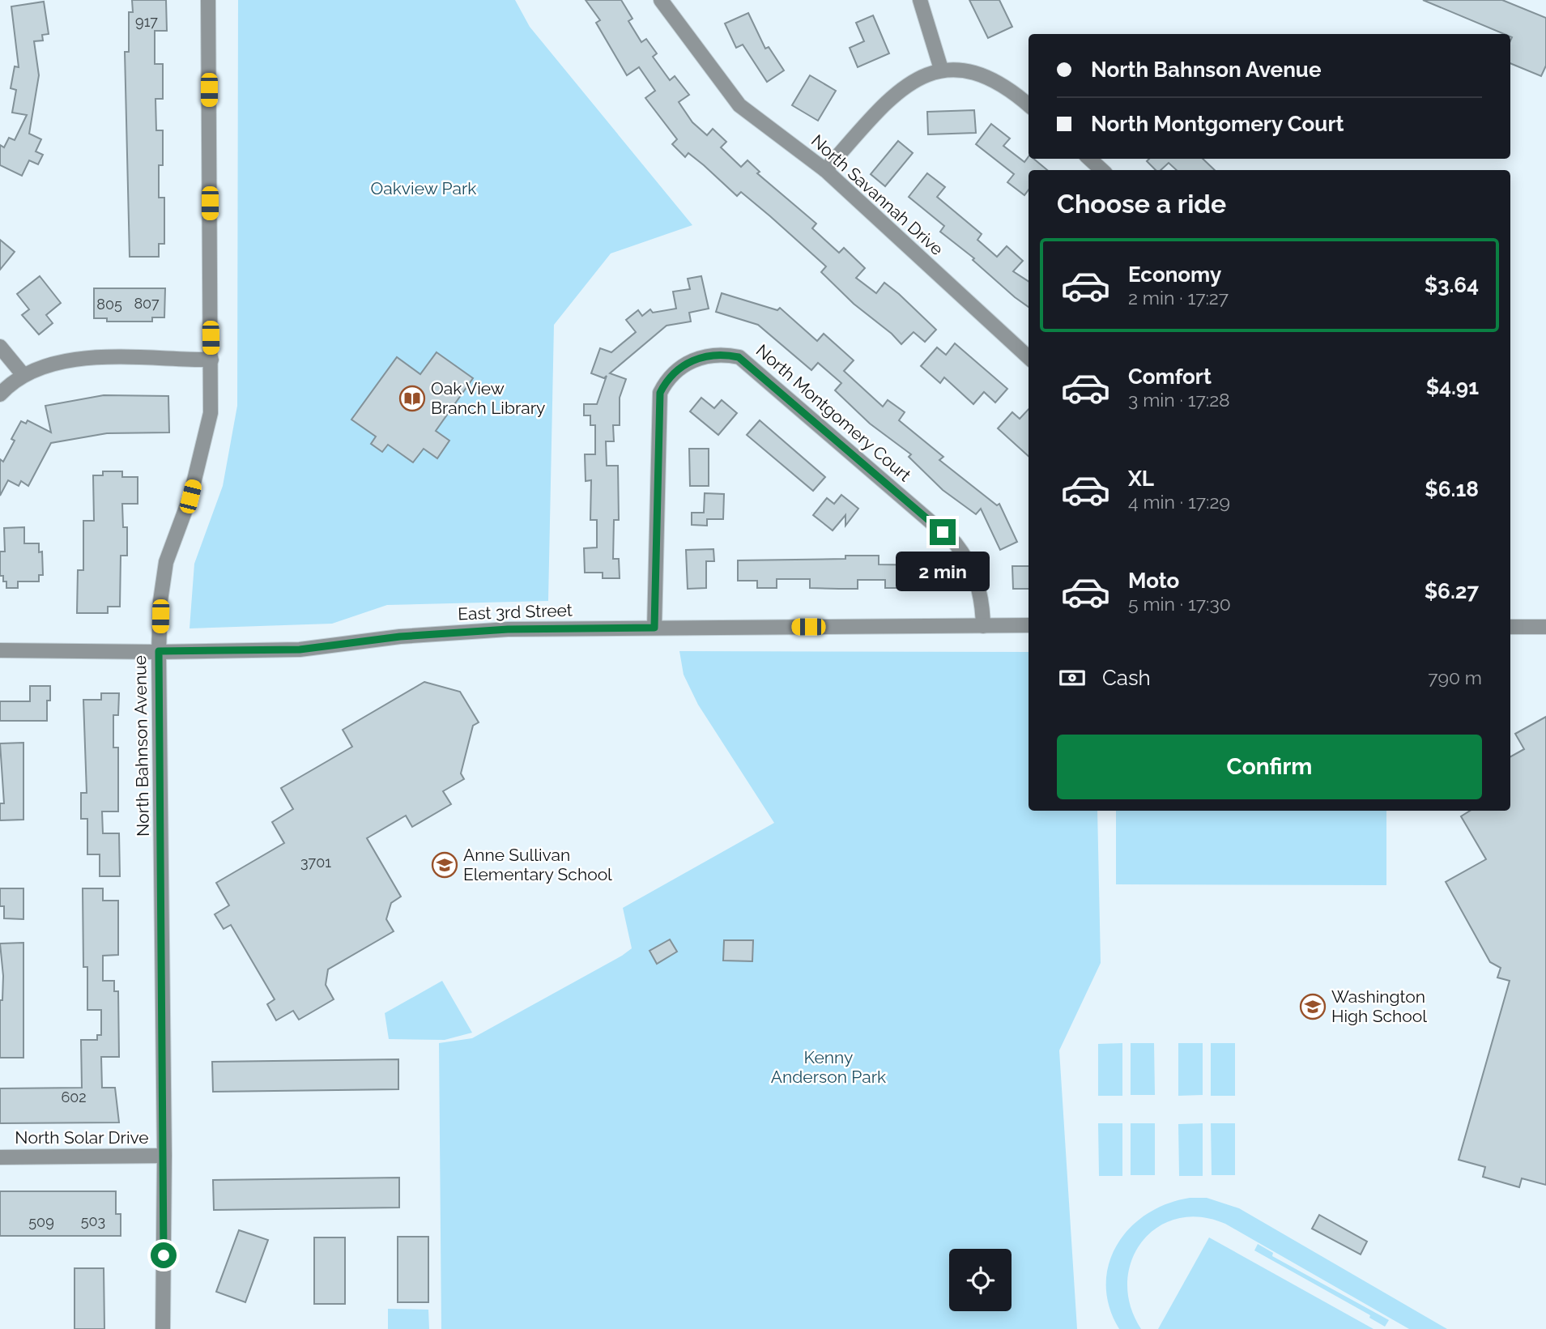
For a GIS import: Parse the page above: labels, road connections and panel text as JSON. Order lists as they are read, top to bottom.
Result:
{
  "streets": {
    "street": [
      "North Savannah Drive",
      "North Montgomery Court",
      "East 3rd Street",
      "North Bahnson Avenue",
      "North Solar Drive"
    ]
  },
  "crossings": [
    ["North Montgomery Court", "East 3rd Street"],
    ["East 3rd Street", "North Bahnson Avenue"],
    ["North Bahnson Avenue", "North Solar Drive"]
  ],
  "parks": ["Oakview Park", "Kenny Anderson Park"],
  "places": {
    "library": ["Oak View Branch Library"],
    "school or university": ["Anne Sullivan Elementary School", "Washington High School"]
  },
  "house_numbers": [
    "917",
    "807",
    "805",
    "3701",
    "602",
    "503",
    "509"
  ],
  "page": {
    "banner": ["North Bahnson Avenue", "North Montgomery Court"],
    "heading": "Choose a ride",
    "list": [
      {
        "name": "Economy",
        "note": "2 min · 17:27",
        "value": "$3.64"
      },
      {
        "name": "Comfort",
        "note": "3 min · 17:28",
        "value": "$4.91"
      },
      {
        "name": "XL",
        "note": "4 min · 17:29",
        "value": "$6.18"
      },
      {
        "name": "Moto",
        "note": "5 min · 17:30",
        "value": "$6.27"
      }
    ],
    "bubble": "2 min",
    "pay": ["Cash", "790 m"],
    "buttons": "Confirm"
  }
}
